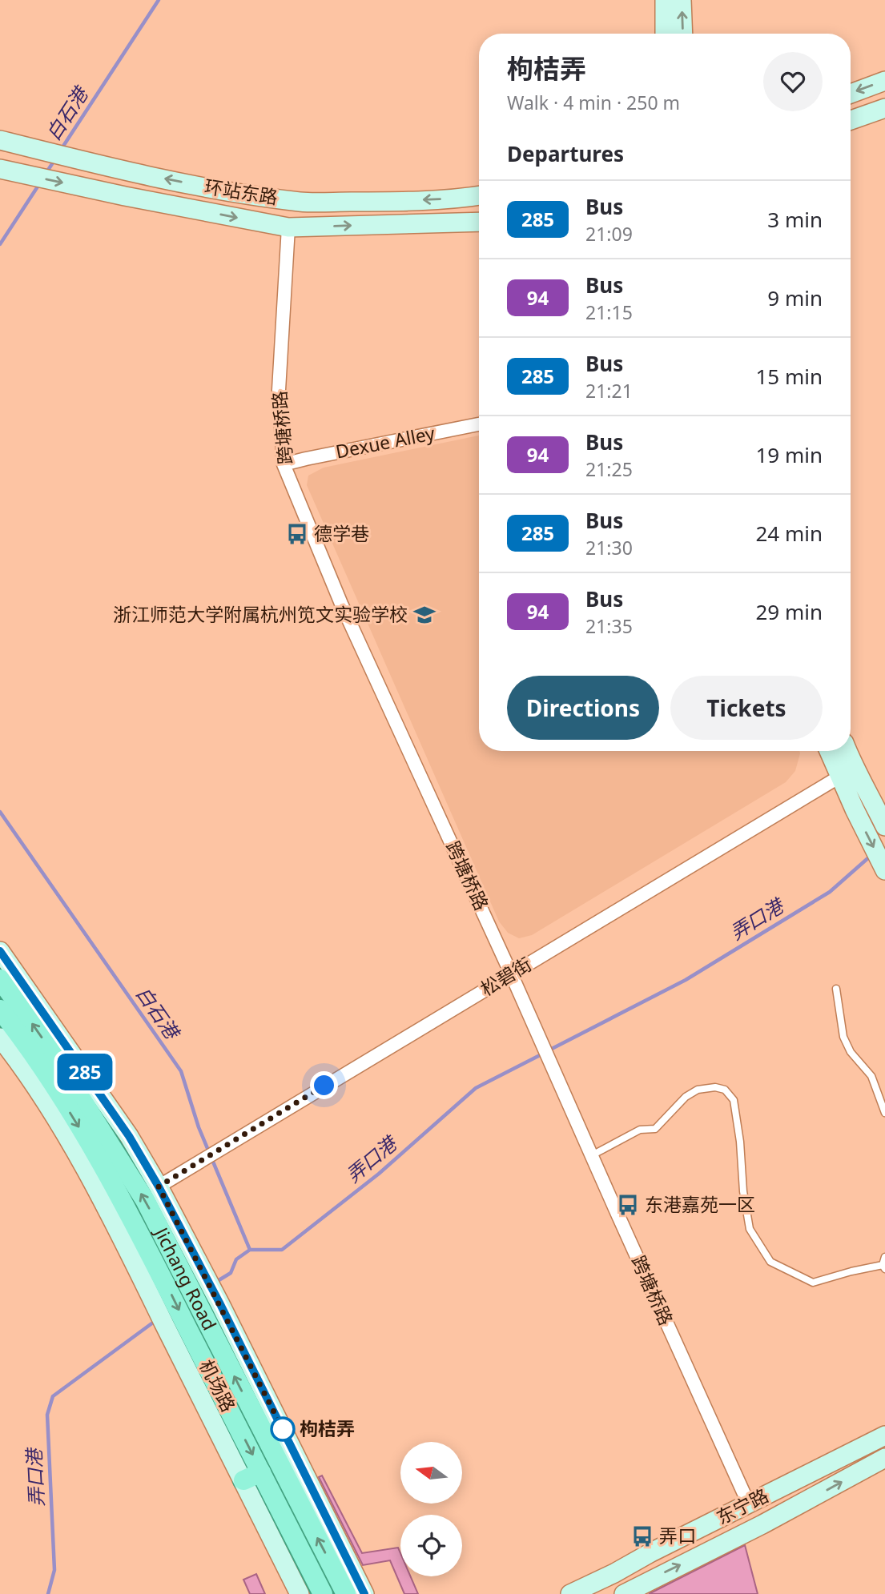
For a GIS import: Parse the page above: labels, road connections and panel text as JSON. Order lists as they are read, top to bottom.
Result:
{
  "streets": {
    "main road": [
      "环站东路",
      "Jichang Road",
      "机场路",
      "东宁路"
    ],
    "street": ["跨塘桥路", "Dexue Alley", "松碧街"]
  },
  "crossings": [
    ["环站东路", "跨塘桥路"],
    ["跨塘桥路", "Dexue Alley"],
    ["跨塘桥路", "松碧街"],
    ["跨塘桥路", "东宁路"],
    ["松碧街", "机场路"],
    ["Jichang Road", "机场路"]
  ],
  "one_way": ["Jichang Road"],
  "water": ["白石港", "弄口港"],
  "places": {
    "bus stop": ["德学巷", "东港嘉苑一区", "弄口"],
    "school or university": ["浙江师范大学附属杭州笕文实验学校"],
    "other": ["枸桔弄"]
  },
  "lines": ["bus line 285"],
  "north": "left",
  "page": {
    "on_map": "285",
    "heading": [
      ["枸桔弄", "Walk · 4 min · 250 m"],
      "Departures"
    ],
    "list": [
      {
        "mark": "285",
        "name": "Bus",
        "note": "21:09",
        "value": "3 min"
      },
      {
        "mark": "94",
        "name": "Bus",
        "note": "21:15",
        "value": "9 min"
      },
      {
        "mark": "285",
        "name": "Bus",
        "note": "21:21",
        "value": "15 min"
      },
      {
        "mark": "94",
        "name": "Bus",
        "note": "21:25",
        "value": "19 min"
      },
      {
        "mark": "285",
        "name": "Bus",
        "note": "21:30",
        "value": "24 min"
      },
      {
        "mark": "94",
        "name": "Bus",
        "note": "21:35",
        "value": "29 min"
      }
    ],
    "buttons": ["Directions", "Tickets"]
  }
}
